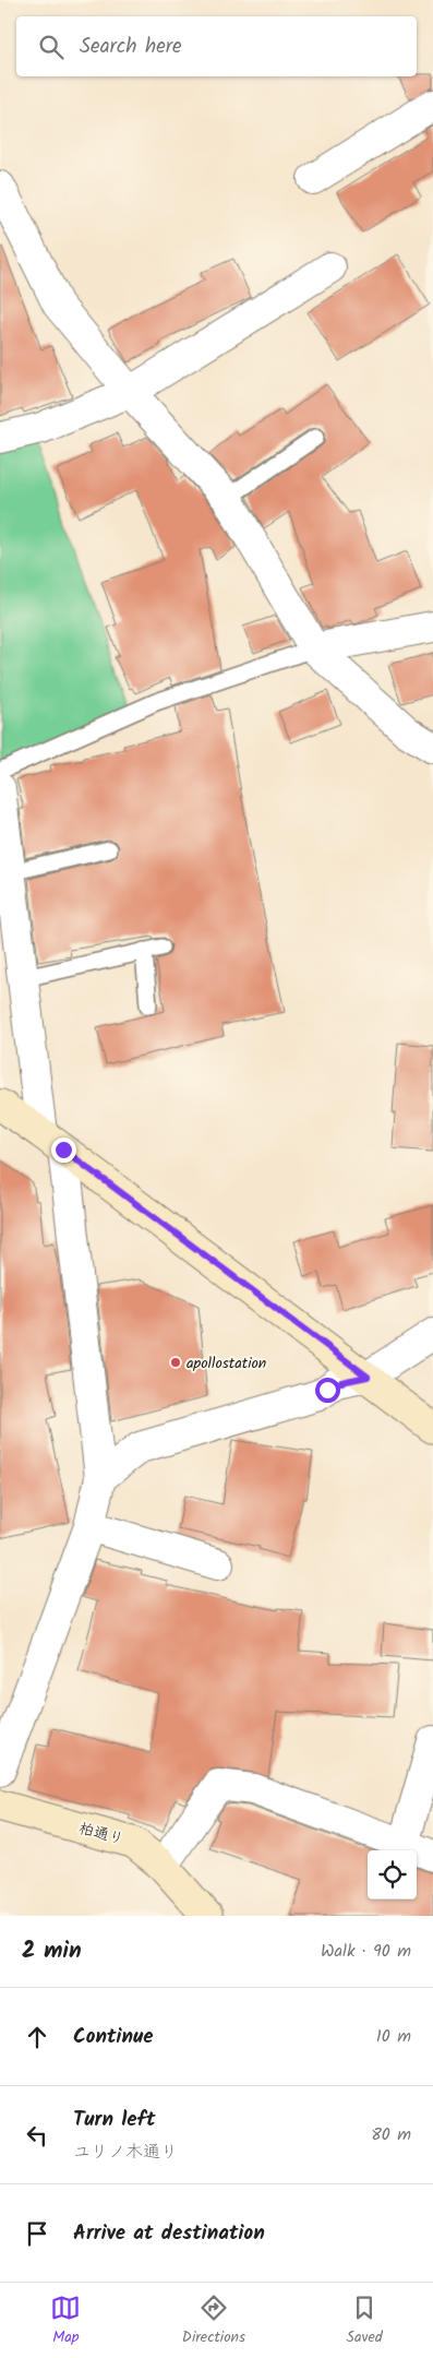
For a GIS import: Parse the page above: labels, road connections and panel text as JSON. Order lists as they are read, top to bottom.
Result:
{
  "streets": {
    "street": ["柏通り"]
  },
  "places": ["apollostation"],
  "page": {
    "search": "Search here",
    "heading": ["2 min", "Walk · 90 m"],
    "list": [
      ["Continue", "10 m"],
      ["Turn left", "ユリノ木通り", "80 m"],
      "Arrive at destination"
    ],
    "nav": ["Map", "Directions", "Saved"]
  }
}
